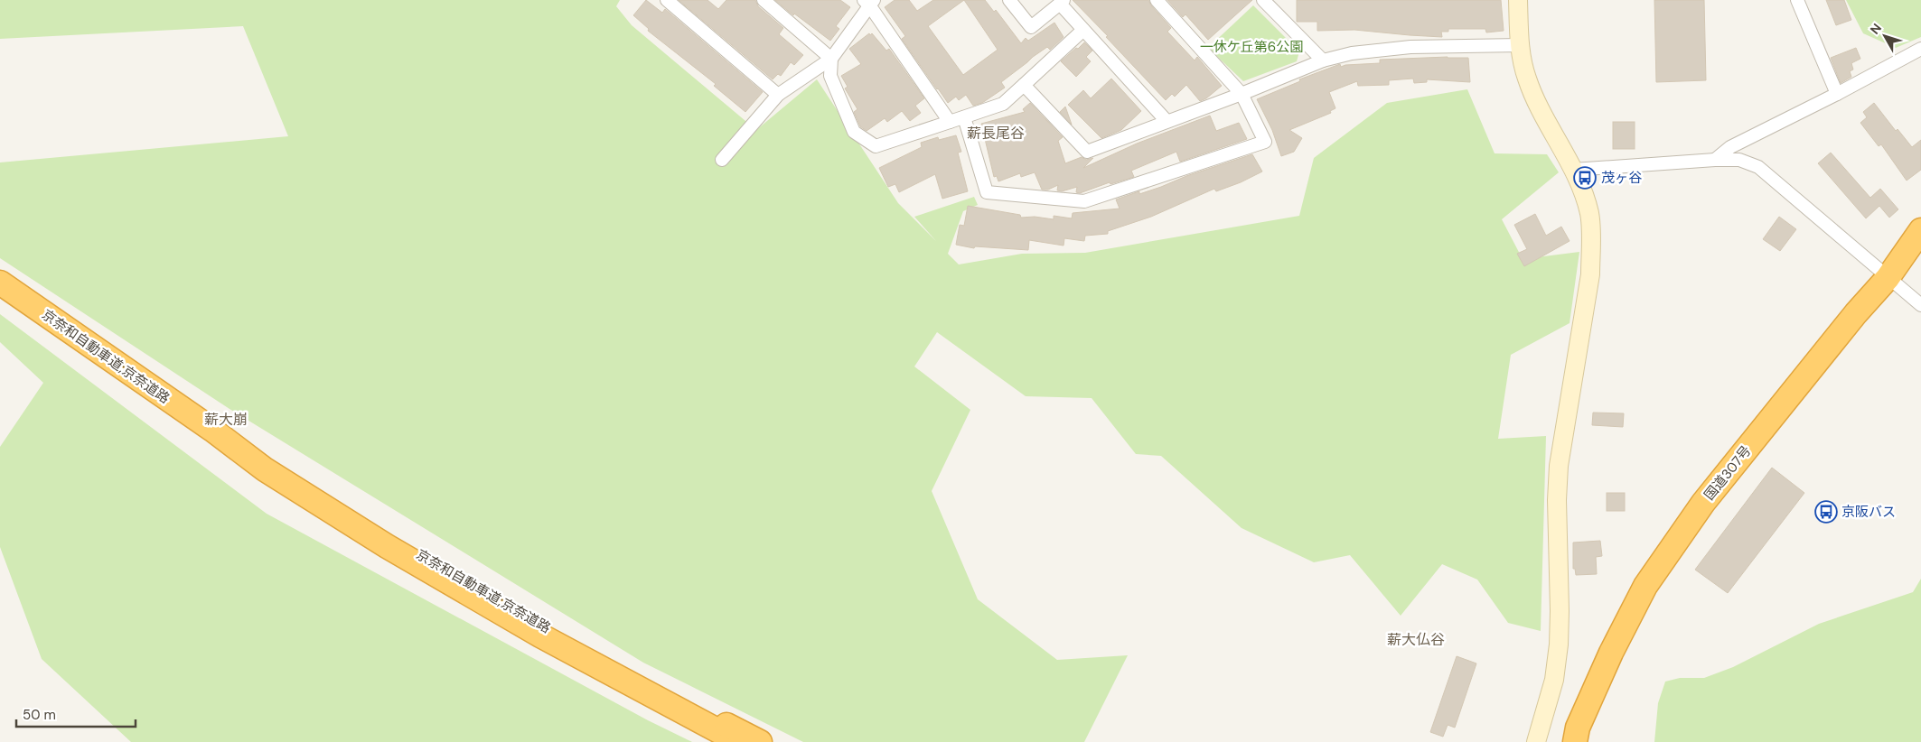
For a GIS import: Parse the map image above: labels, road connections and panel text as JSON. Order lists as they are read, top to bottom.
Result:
{
  "streets": {
    "highway": ["京奈和自動車道;京奈道路", "国道307号"]
  },
  "districts": ["薪長尾谷", "薪大崩", "薪大仏谷"],
  "parks": ["一休ケ丘第6公園"],
  "places": {
    "bus stop": ["茂ヶ谷", "京阪バス"]
  },
  "scale_bar": "50 m",
  "north": "top left"
}
